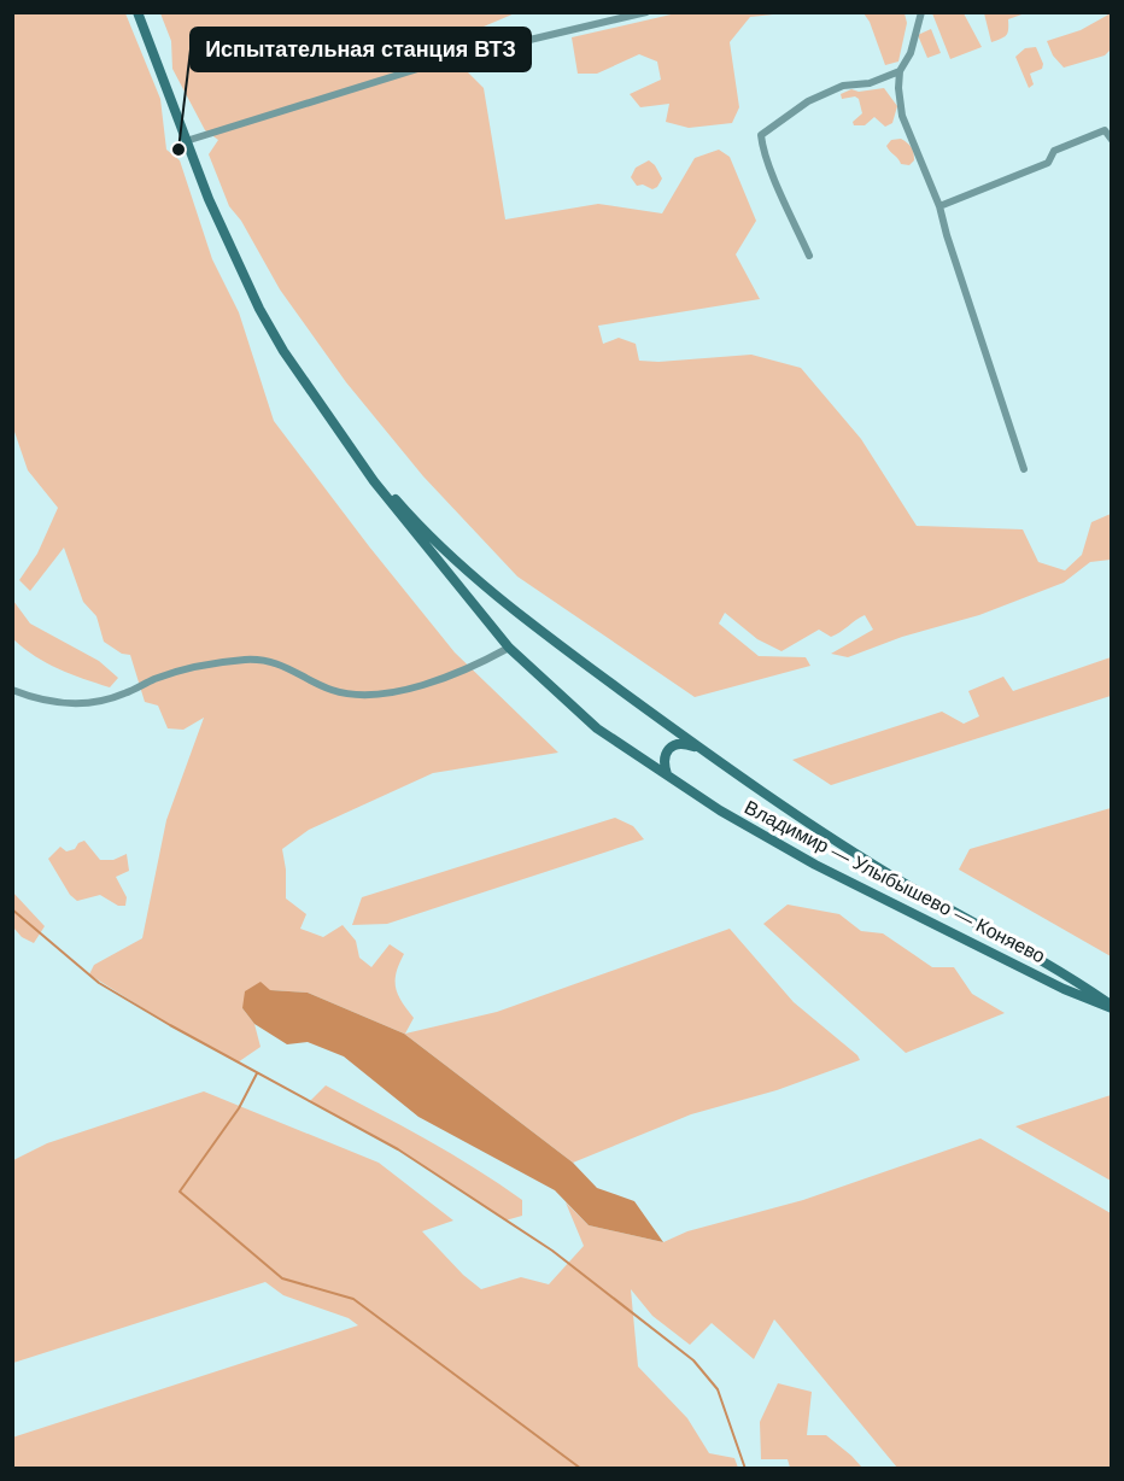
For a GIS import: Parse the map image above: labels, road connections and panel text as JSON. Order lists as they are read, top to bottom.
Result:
{
  "streets": {
    "main road": ["Владимир — Улыбышево — Коняево"]
  },
  "places": ["Испытательная станция ВТЗ"]
}
